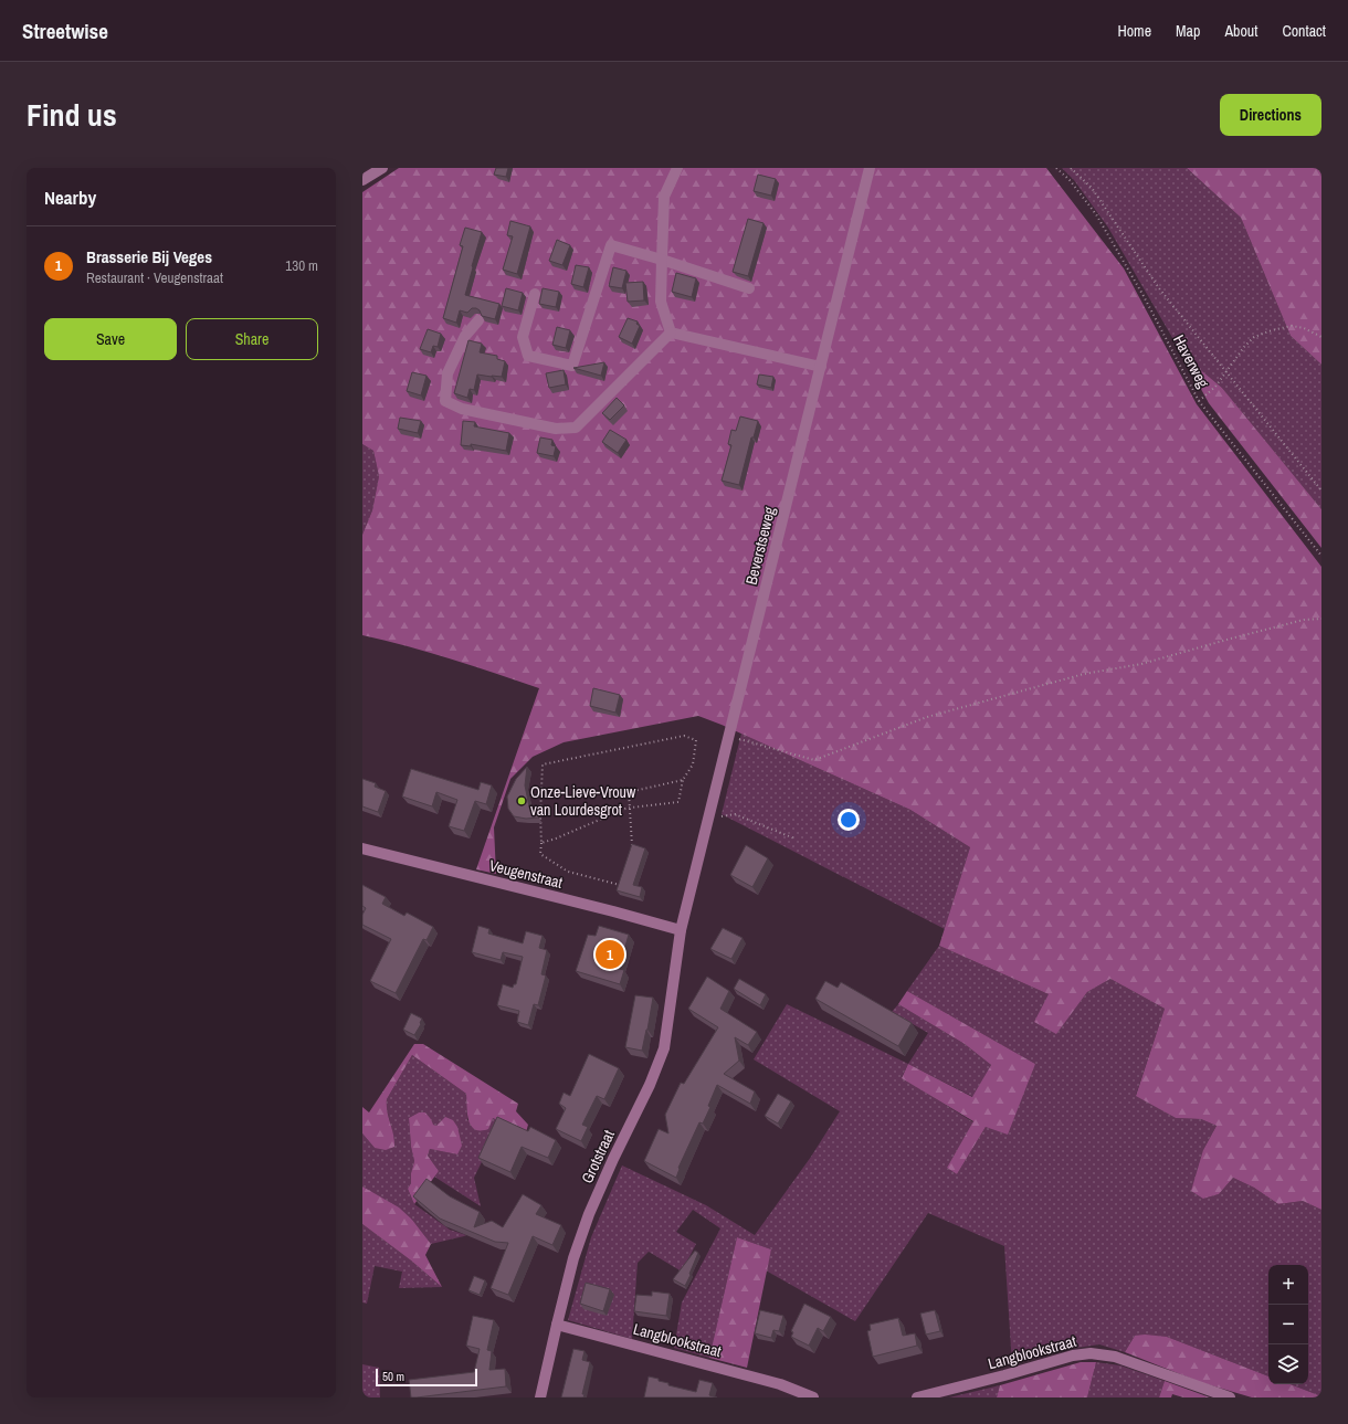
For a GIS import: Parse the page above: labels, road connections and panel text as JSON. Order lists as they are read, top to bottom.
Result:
{
  "streets": {
    "street": [
      "Beverstseweg",
      "Veugenstraat",
      "Grotstraat",
      "Langblookstraat"
    ],
    "path": ["Haverweg"]
  },
  "crossings": [
    ["Beverstseweg", "Veugenstraat"],
    ["Beverstseweg", "Grotstraat"],
    ["Veugenstraat", "Grotstraat"],
    ["Grotstraat", "Langblookstraat"]
  ],
  "places": ["Onze-Lieve-Vrouw van Lourdesgrot"],
  "scale_bar": "50 m",
  "page": {
    "header": "Streetwise",
    "nav": [
      "Home",
      "Map",
      "About",
      "Contact"
    ],
    "title": "Find us",
    "buttons": [
      "Directions",
      ["Save", "Share"]
    ],
    "heading": "Nearby",
    "list": [
      {
        "mark": "1",
        "name": "Brasserie Bij Veges",
        "note": "Restaurant · Veugenstraat",
        "value": "130 m"
      }
    ],
    "pins": "1",
    "map_buttons": ["+", "−"],
    "scale": "50 m"
  }
}
